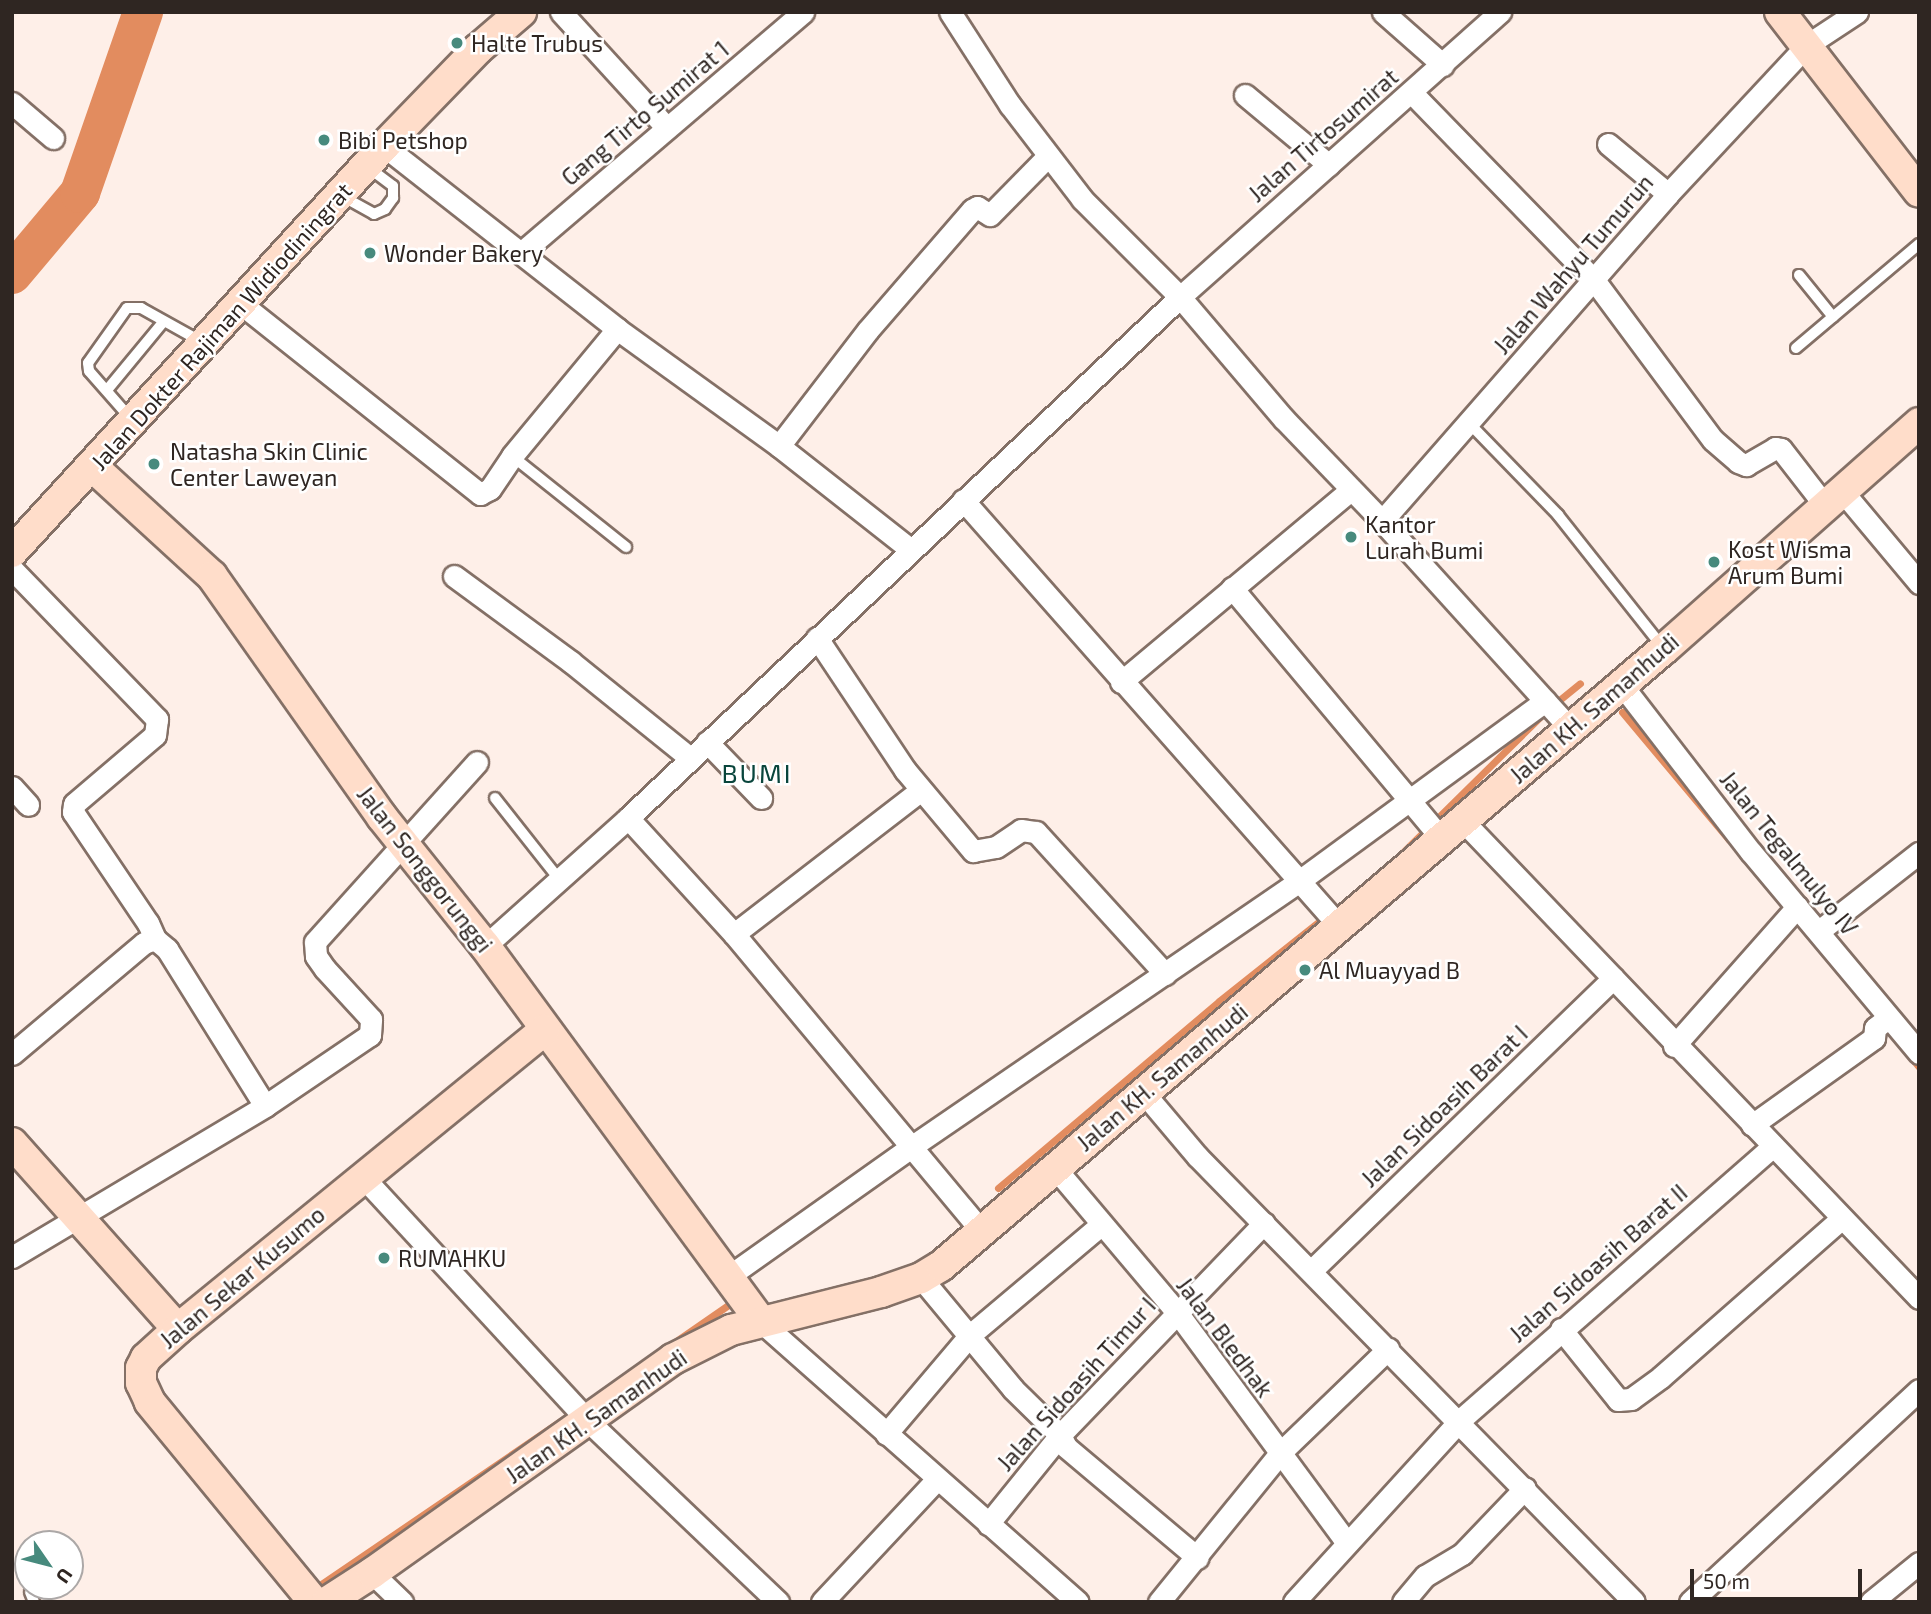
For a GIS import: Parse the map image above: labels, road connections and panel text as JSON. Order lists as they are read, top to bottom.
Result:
{
  "streets": {
    "main road": [
      "Jalan Dokter Rajiman Widiodiningrat",
      "Jalan KH. Samanhudi",
      "Jalan Songgorunggi",
      "Jalan Sekar Kusumo"
    ],
    "street": [
      "Gang Tirto Sumirat 1",
      "Jalan Tirtosumirat",
      "Jalan Wahyu Tumurun",
      "Jalan Tegalmulyo IV",
      "Jalan Sidoasih Barat I",
      "Jalan Sidoasih Barat II",
      "Jalan Bledhak",
      "Jalan Sidoasih Timur I"
    ]
  },
  "crossings": [
    ["Jalan Tirtosumirat", "Jalan Songgorunggi"],
    ["Jalan Dokter Rajiman Widiodiningrat", "Jalan Songgorunggi"],
    ["Jalan KH. Samanhudi", "Jalan Tegalmulyo IV"],
    ["Jalan KH. Samanhudi", "Jalan Songgorunggi"],
    ["Jalan KH. Samanhudi", "Jalan Sekar Kusumo"],
    ["Jalan KH. Samanhudi", "Jalan Bledhak"],
    ["Jalan Songgorunggi", "Jalan Sekar Kusumo"],
    ["Jalan Sidoasih Barat II", "Jalan Bledhak"],
    ["Jalan Bledhak", "Jalan Sidoasih Timur I"]
  ],
  "districts": ["BUMI"],
  "places": [
    "Halte Trubus",
    "Bibi Petshop",
    "Wonder Bakery",
    "Natasha Skin Clinic Center Laweyan",
    "Kantor Lurah Bumi",
    "Kost Wisma Arum Bumi",
    "Al Muayyad B",
    "RUMAHKU"
  ],
  "scale_bar": "50 m",
  "north": "bottom right"
}
